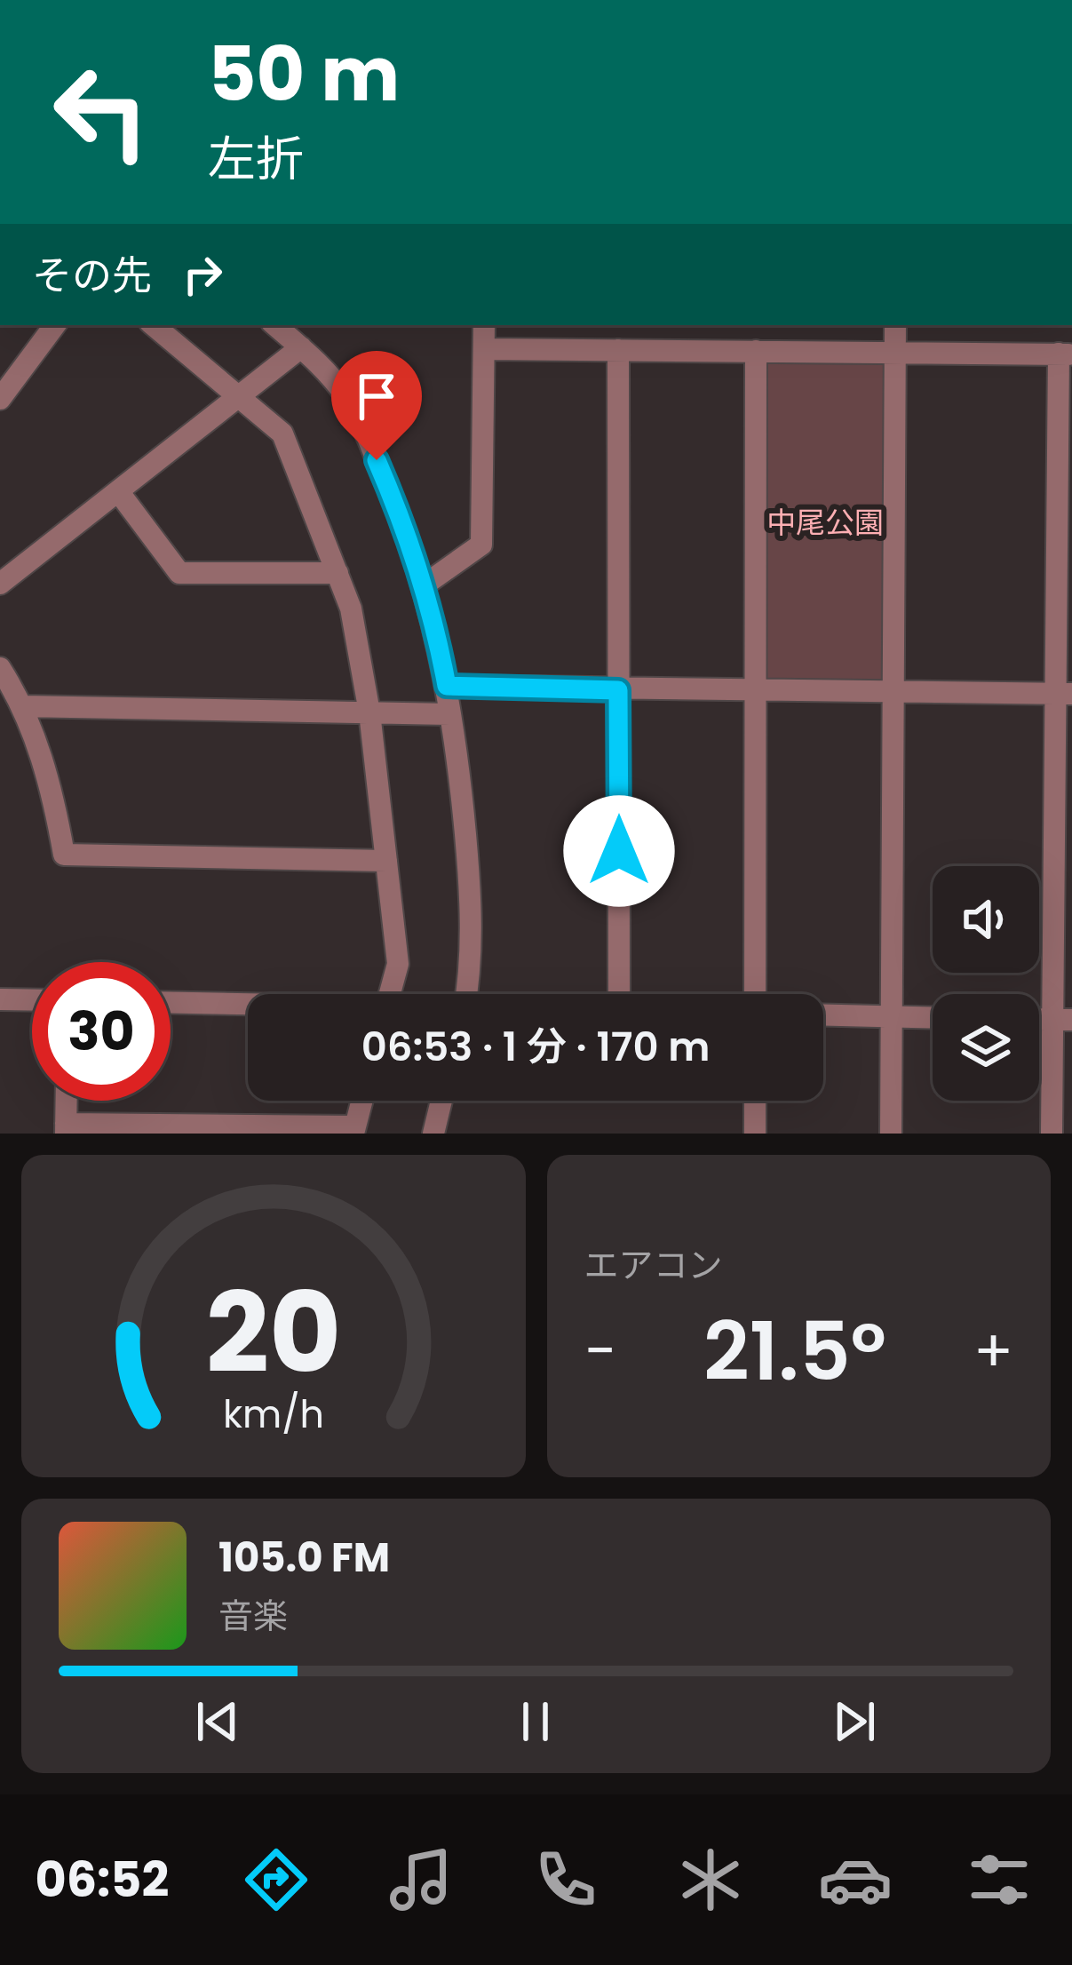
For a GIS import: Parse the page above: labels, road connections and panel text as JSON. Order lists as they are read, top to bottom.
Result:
{
  "parks": ["中尾公園"],
  "page": {
    "turn": ["50 m", "左折"],
    "then": "その先",
    "limit": "30",
    "trip": "06:53 · 1 分 · 170 m",
    "tile": "エアコン",
    "heat": ["−", "21.5°", "+"],
    "song": ["105.0 FM", "音楽"],
    "tabs": "06:52",
    "gauge": ["20", "km/h"]
  }
}
